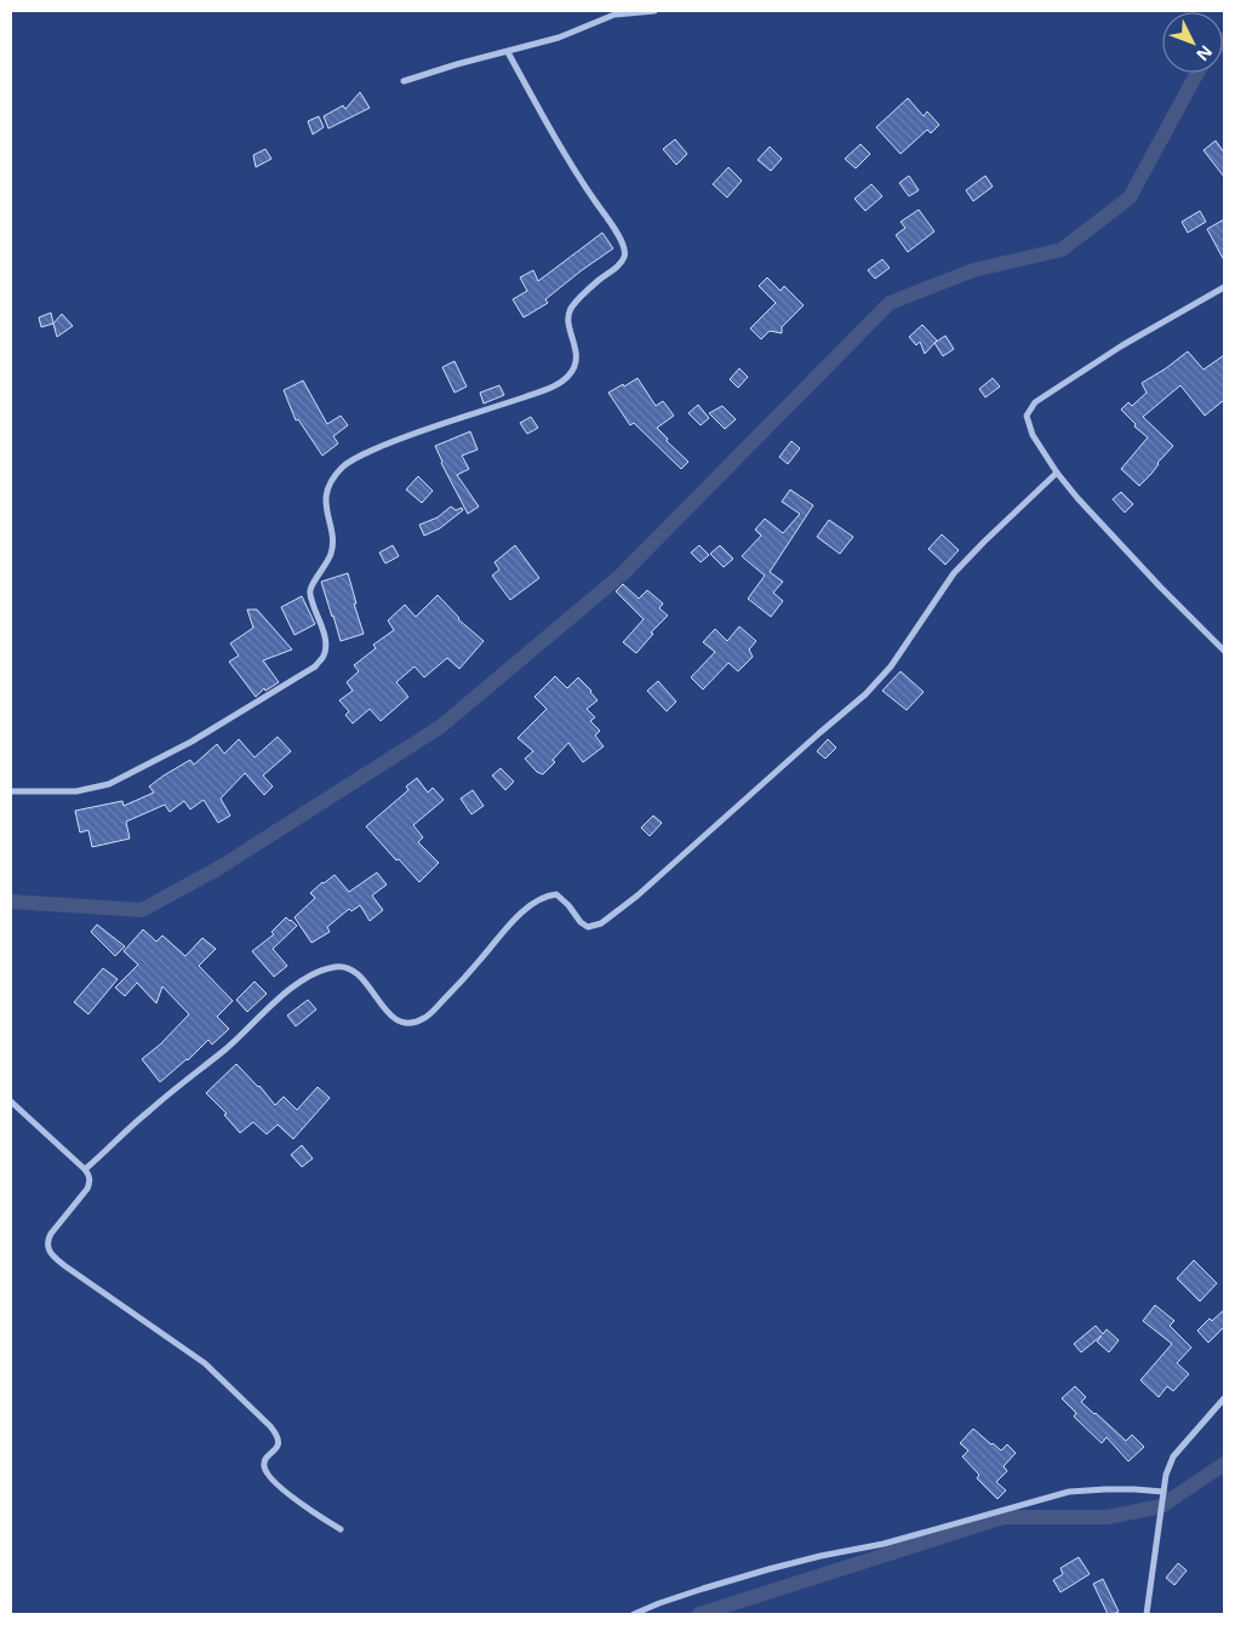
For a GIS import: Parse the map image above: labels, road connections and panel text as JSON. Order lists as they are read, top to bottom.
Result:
{
  "north": "bottom right"
}
